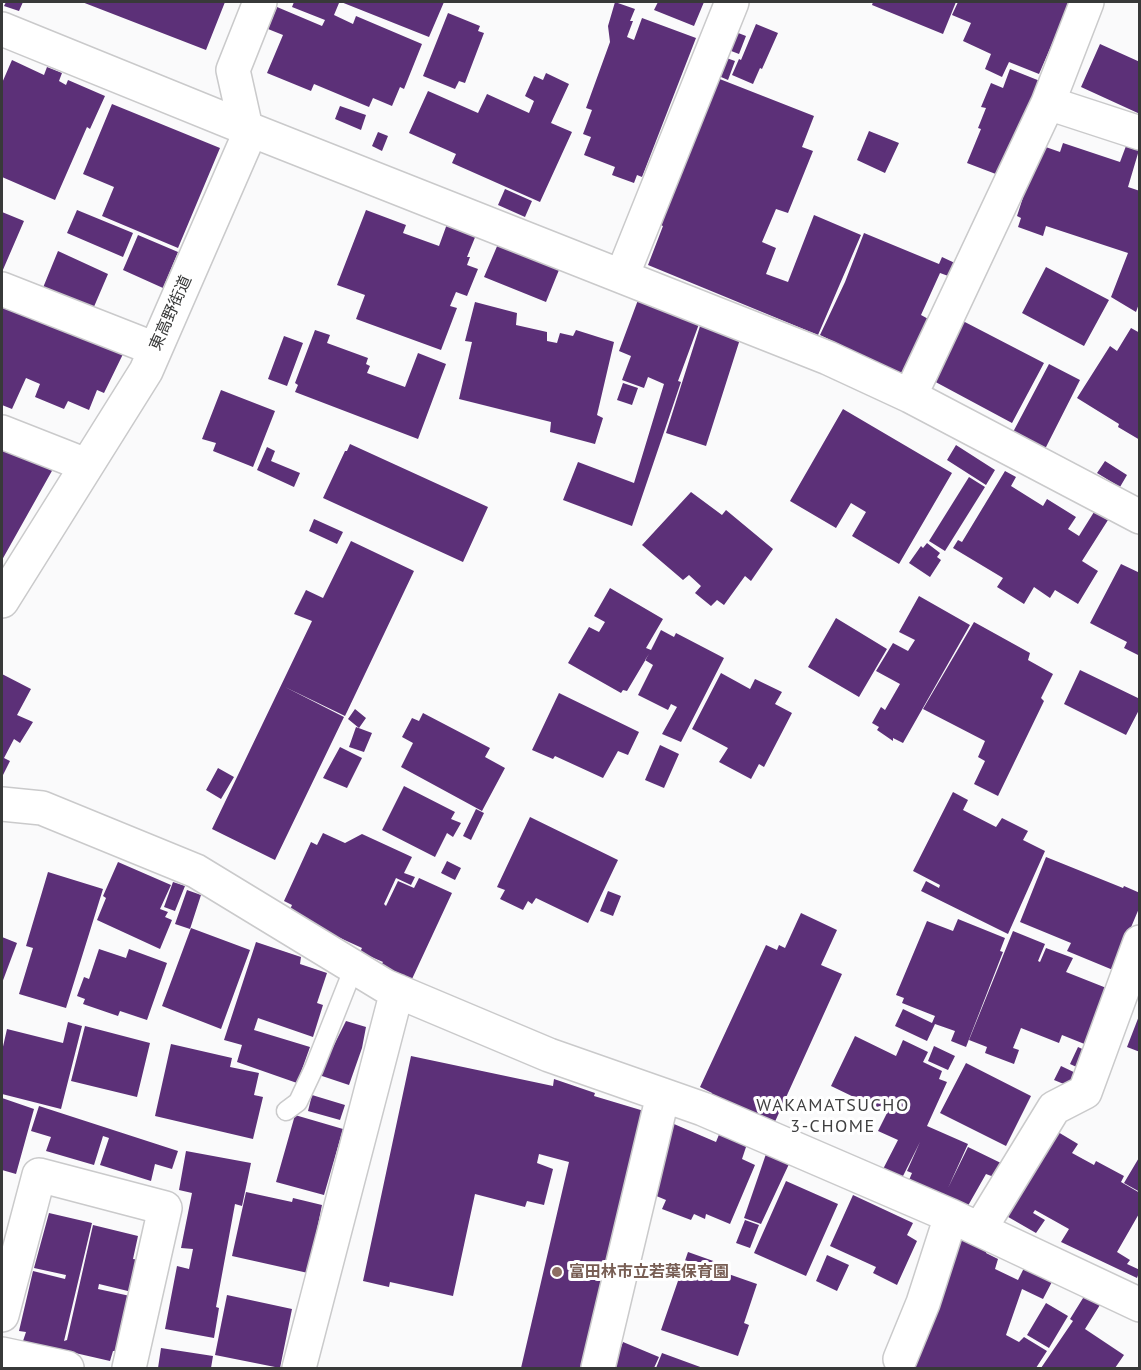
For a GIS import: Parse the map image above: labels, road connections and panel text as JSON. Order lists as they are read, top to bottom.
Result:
{
  "streets": {
    "street": ["東高野街道"]
  },
  "districts": ["WAKAMATSUCHO 3-CHOME"],
  "places": ["富田林市立若葉保育園"]
}
